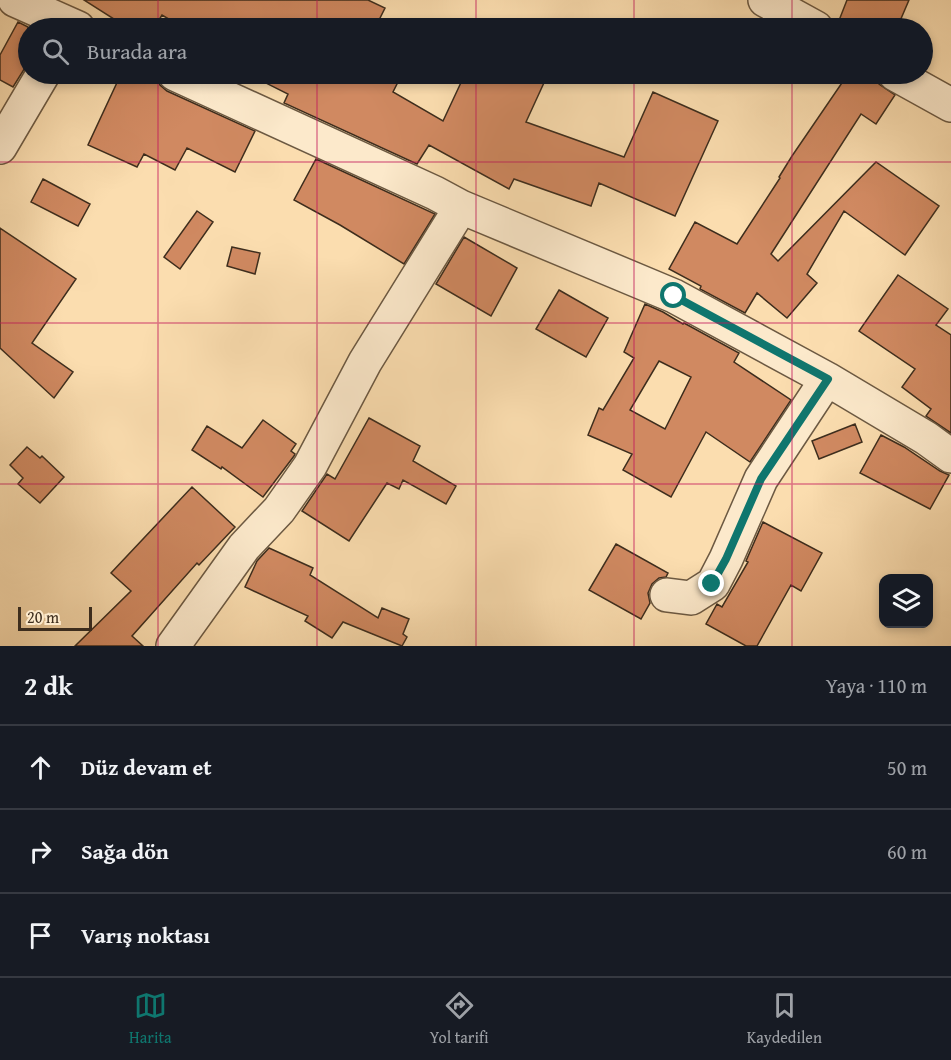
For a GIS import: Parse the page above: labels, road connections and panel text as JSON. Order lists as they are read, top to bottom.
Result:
{
  "scale_bar": "20 m",
  "page": {
    "search": "Burada ara",
    "scale": "20 m",
    "heading": ["2 dk", "Yaya · 110 m"],
    "list": [
      ["Düz devam et", "50 m"],
      ["Sağa dön", "60 m"],
      "Varış noktası"
    ],
    "nav": ["Harita", "Yol tarifi", "Kaydedilen"]
  }
}
